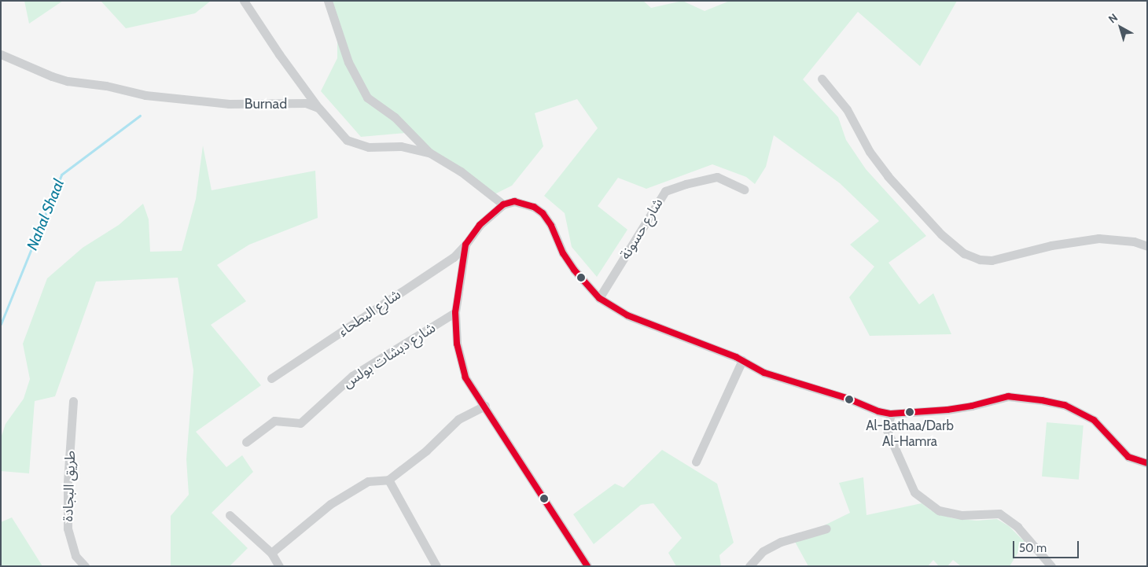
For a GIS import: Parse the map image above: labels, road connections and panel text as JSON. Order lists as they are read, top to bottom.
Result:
{
  "streets": {
    "street": [
      "Burnad",
      "شارع حسونة",
      "شارع البطحاء",
      "شارع دبشات بولس",
      "طريق البجادة"
    ]
  },
  "water": ["Nahal Shaal"],
  "places": ["Al-Bathaa/Darb Al-Hamra"],
  "scale_bar": "50 m",
  "north": "top left"
}
